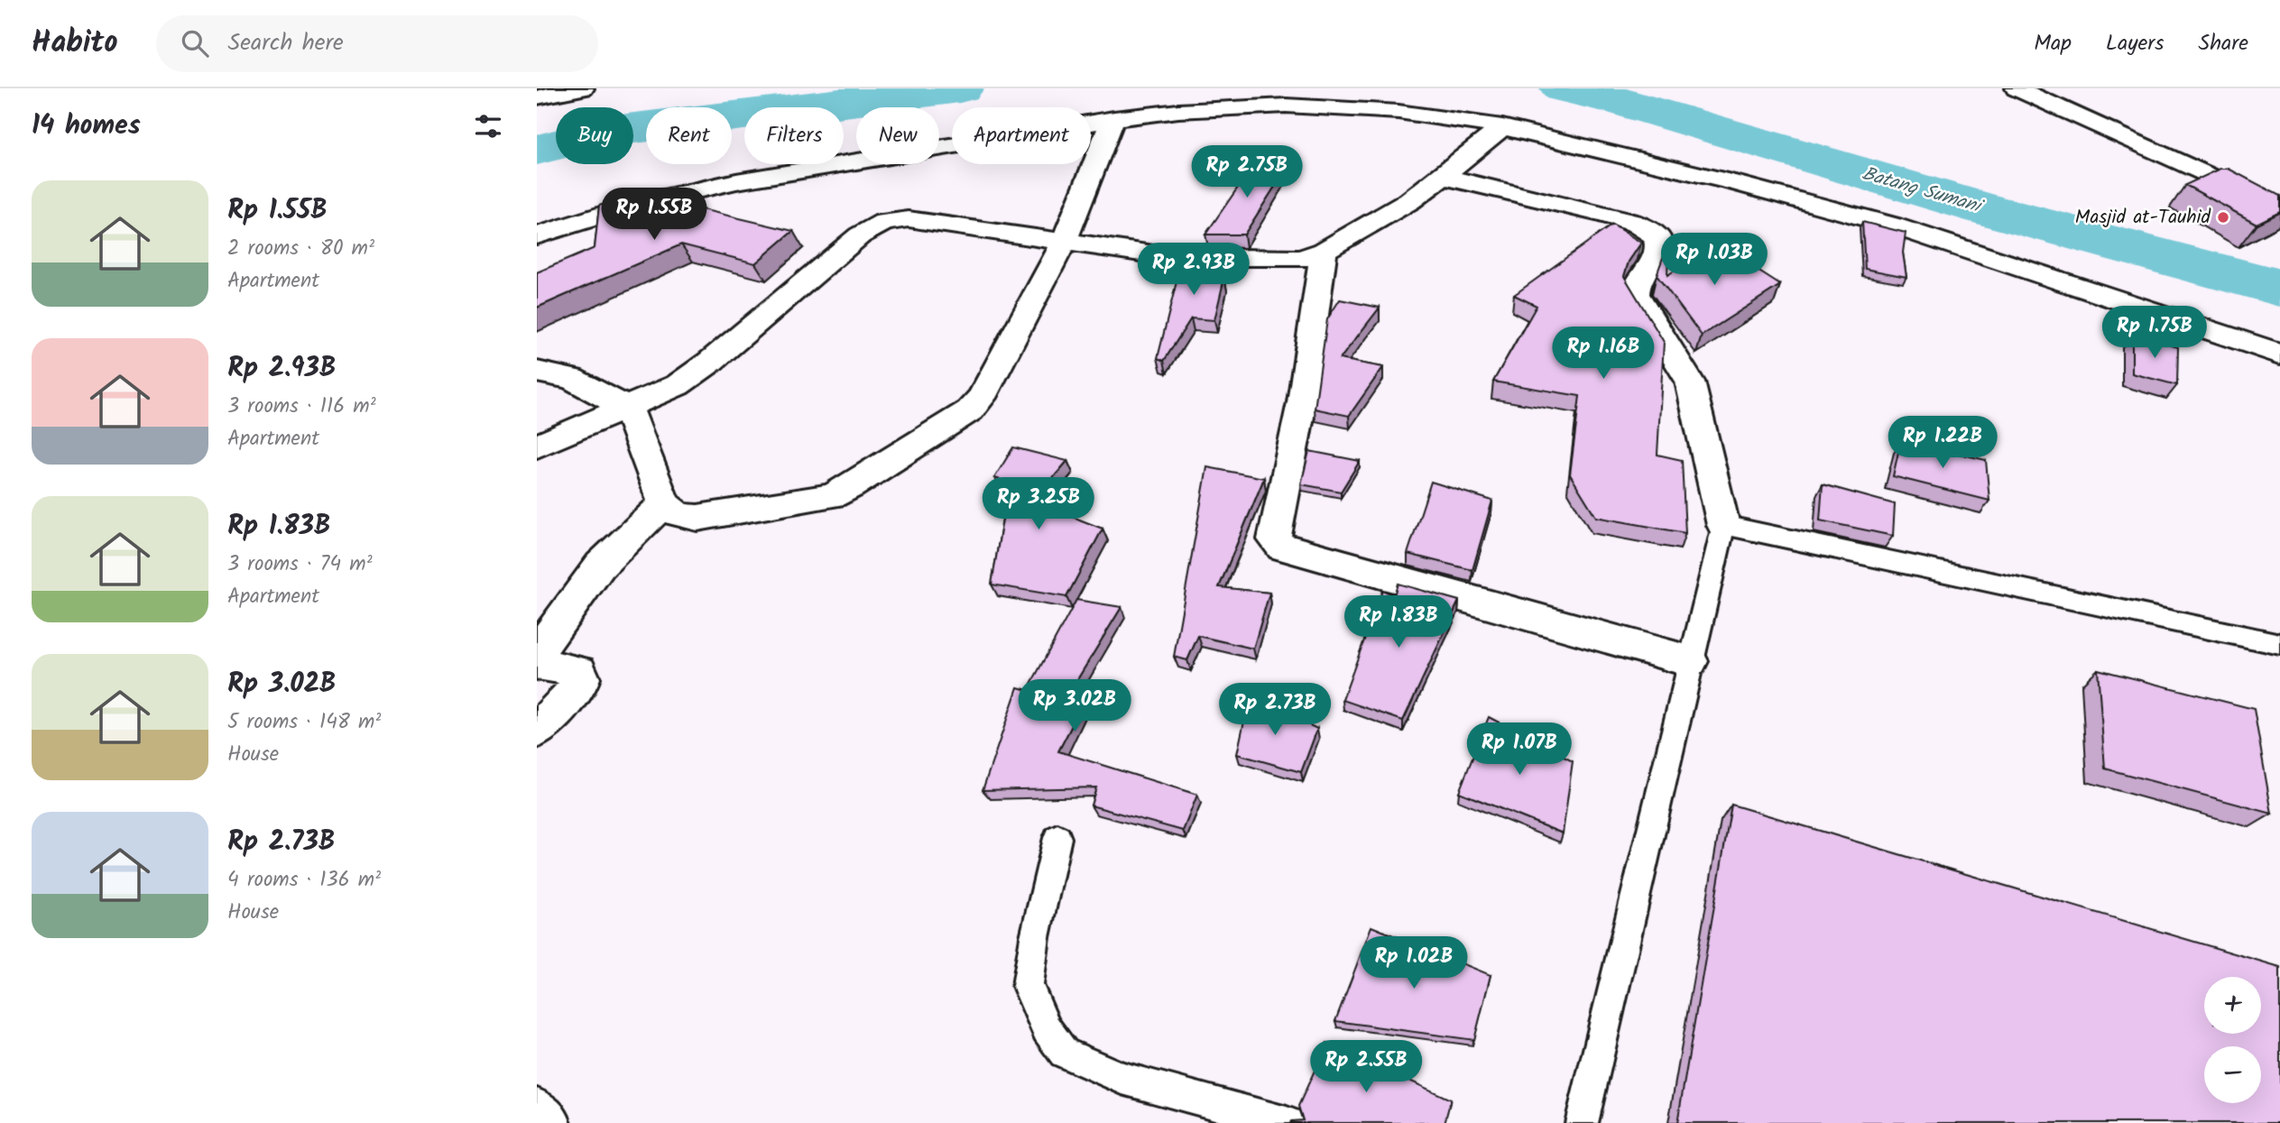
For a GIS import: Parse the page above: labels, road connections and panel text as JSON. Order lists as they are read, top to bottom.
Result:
{
  "water": ["Batang Sumani"],
  "places": ["Masjid at-Tauhid"],
  "page": {
    "header": "Habito",
    "search": "Search here",
    "nav": ["Map", "Layers", "Share"],
    "heading": "14 homes",
    "chip": [
      "Buy",
      "Rent",
      "Filters",
      "New",
      "Apartment"
    ],
    "price": [
      "Rp 2.75B",
      "Rp 1.55B",
      "Rp 1.03B",
      "Rp 2.93B",
      "Rp 1.75B",
      "Rp 1.16B",
      "Rp 1.22B",
      "Rp 3.25B",
      "Rp 1.83B",
      "Rp 3.02B",
      "Rp 2.73B",
      "Rp 1.07B",
      "Rp 1.02B",
      "Rp 2.55B"
    ],
    "list": [
      {
        "name": "Rp 1.55B",
        "note": "2 rooms · 80 m² · Apartment"
      },
      {
        "name": "Rp 2.93B",
        "note": "3 rooms · 116 m² · Apartment"
      },
      {
        "name": "Rp 1.83B",
        "note": "3 rooms · 74 m² · Apartment"
      },
      {
        "name": "Rp 3.02B",
        "note": "5 rooms · 148 m² · House"
      },
      {
        "name": "Rp 2.73B",
        "note": "4 rooms · 136 m² · House"
      }
    ],
    "map_buttons": ["+", "−"]
  }
}
